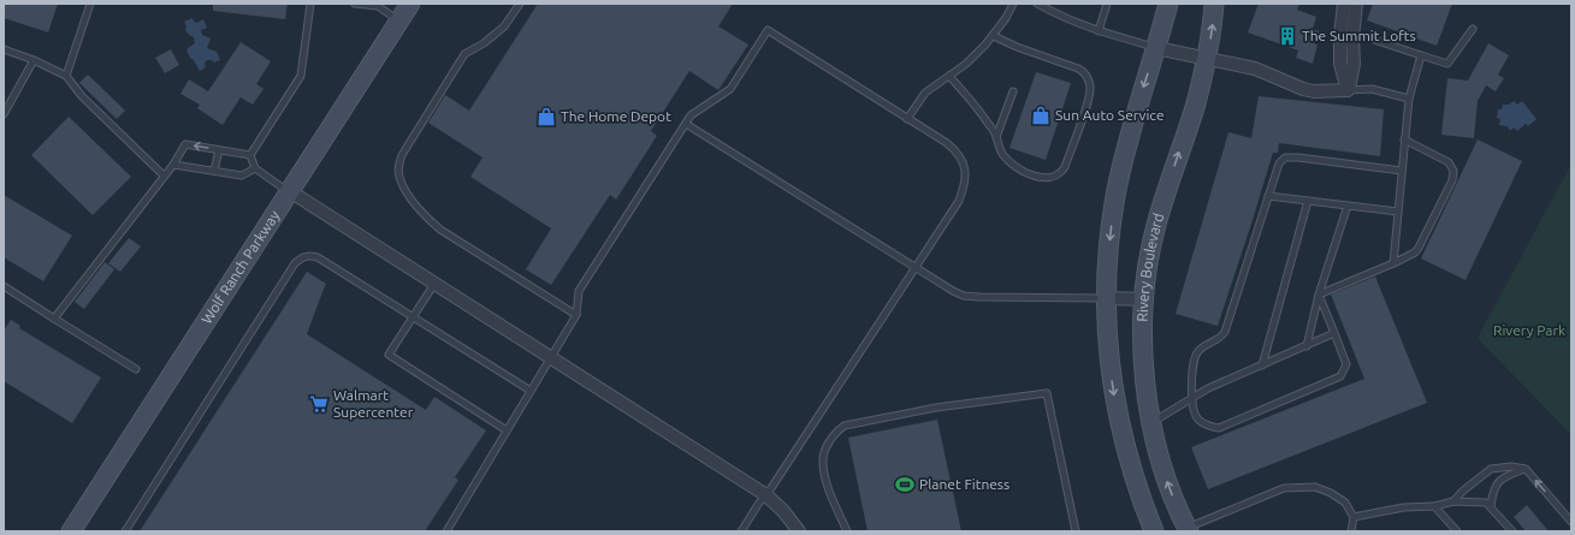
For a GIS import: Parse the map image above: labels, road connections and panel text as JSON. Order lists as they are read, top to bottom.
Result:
{
  "streets": {
    "street": ["Wolf Ranch Parkway", "Rivery Boulevard"]
  },
  "parks": ["Rivery Park"],
  "places": {
    "building": ["The Summit Lofts"],
    "shop": ["Sun Auto Service", "The Home Depot"],
    "supermarket": ["Walmart Supercenter"],
    "sports": ["Planet Fitness"]
  }
}
